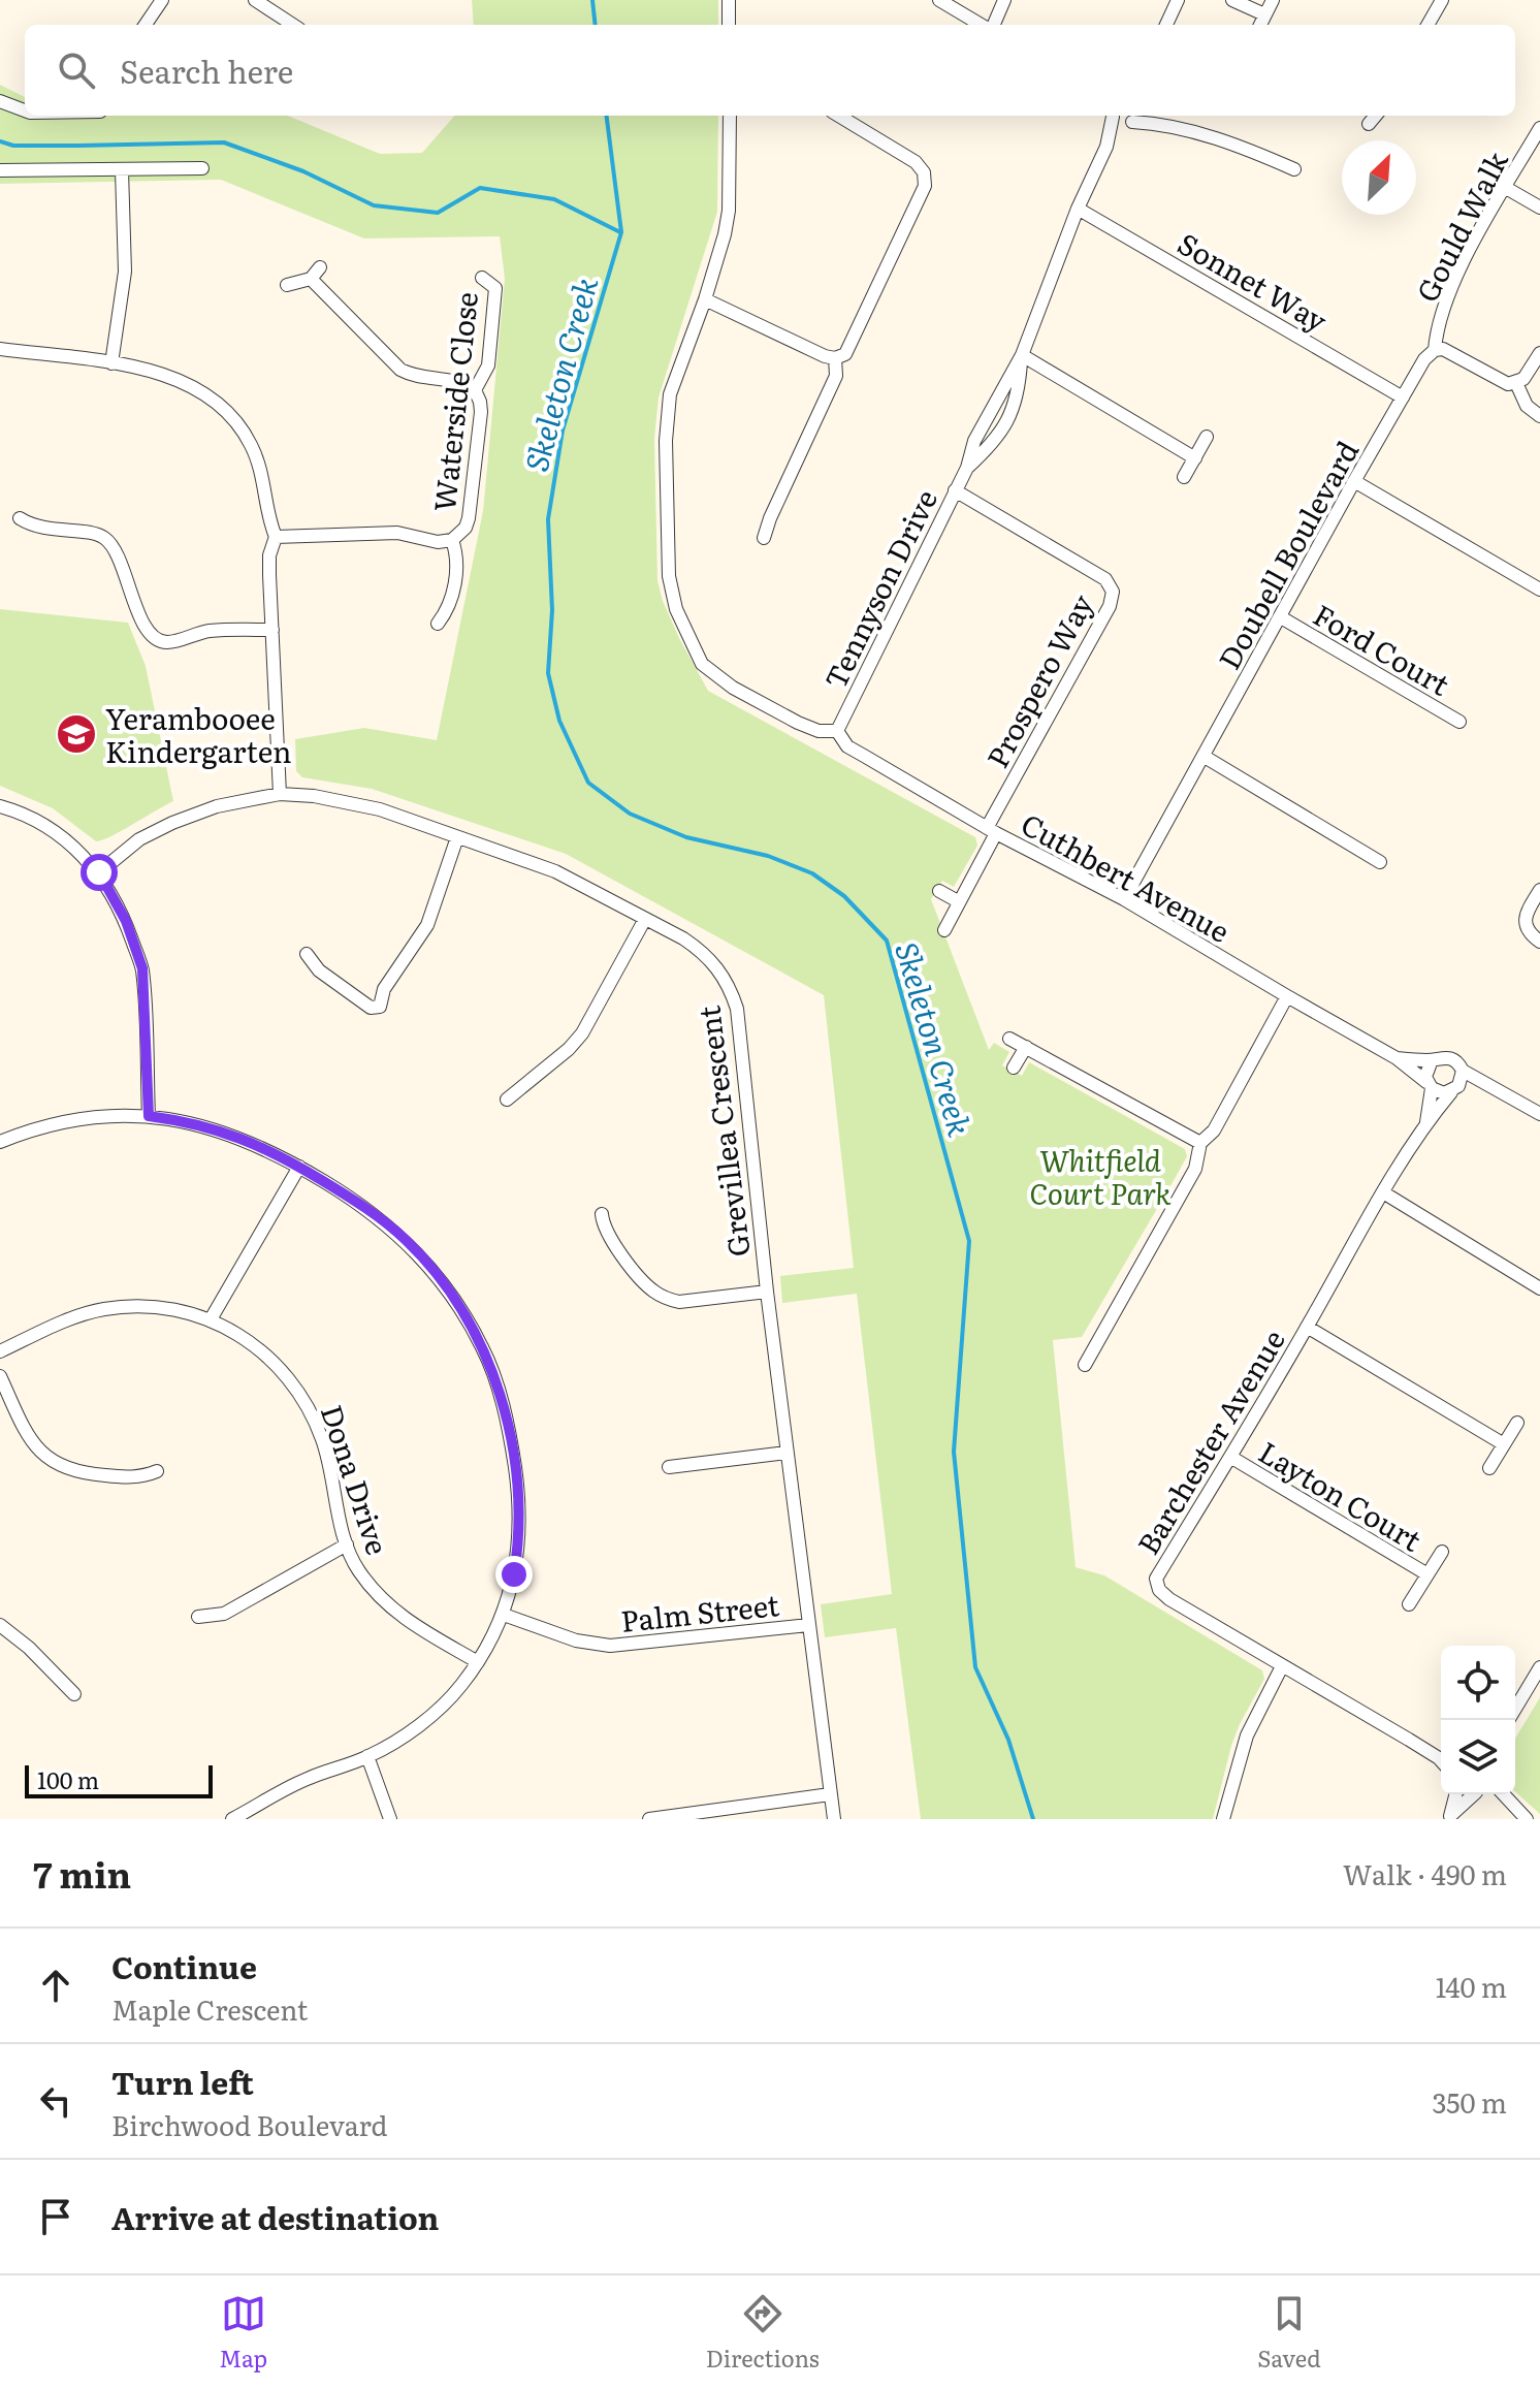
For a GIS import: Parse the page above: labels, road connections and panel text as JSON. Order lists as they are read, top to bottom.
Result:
{
  "streets": {
    "street": [
      "Gould Walk",
      "Sonnet Way",
      "Waterside Close",
      "Doubell Boulevard",
      "Tennyson Drive",
      "Ford Court",
      "Prospero Way",
      "Cuthbert Avenue",
      "Grevillea Crescent",
      "Barchester Avenue",
      "Dona Drive",
      "Layton Court",
      "Palm Street"
    ]
  },
  "crossings": [
    ["Gould Walk", "Doubell Boulevard"],
    ["Sonnet Way", "Doubell Boulevard"],
    ["Sonnet Way", "Tennyson Drive"],
    ["Doubell Boulevard", "Ford Court"],
    ["Doubell Boulevard", "Cuthbert Avenue"],
    ["Tennyson Drive", "Prospero Way"],
    ["Tennyson Drive", "Cuthbert Avenue"],
    ["Prospero Way", "Cuthbert Avenue"],
    ["Cuthbert Avenue", "Barchester Avenue"],
    ["Grevillea Crescent", "Palm Street"],
    ["Barchester Avenue", "Layton Court"]
  ],
  "water": ["Skeleton Creek"],
  "parks": ["Whitfield Court Park"],
  "places": {
    "school or university": ["Yerambooee Kindergarten"]
  },
  "scale_bar": "100 m",
  "north": "top right",
  "page": {
    "search": "Search here",
    "scale": "100 m",
    "heading": ["7 min", "Walk · 490 m"],
    "list": [
      ["Continue", "Maple Crescent", "140 m"],
      ["Turn left", "Birchwood Boulevard", "350 m"],
      "Arrive at destination"
    ],
    "nav": ["Map", "Directions", "Saved"]
  }
}
